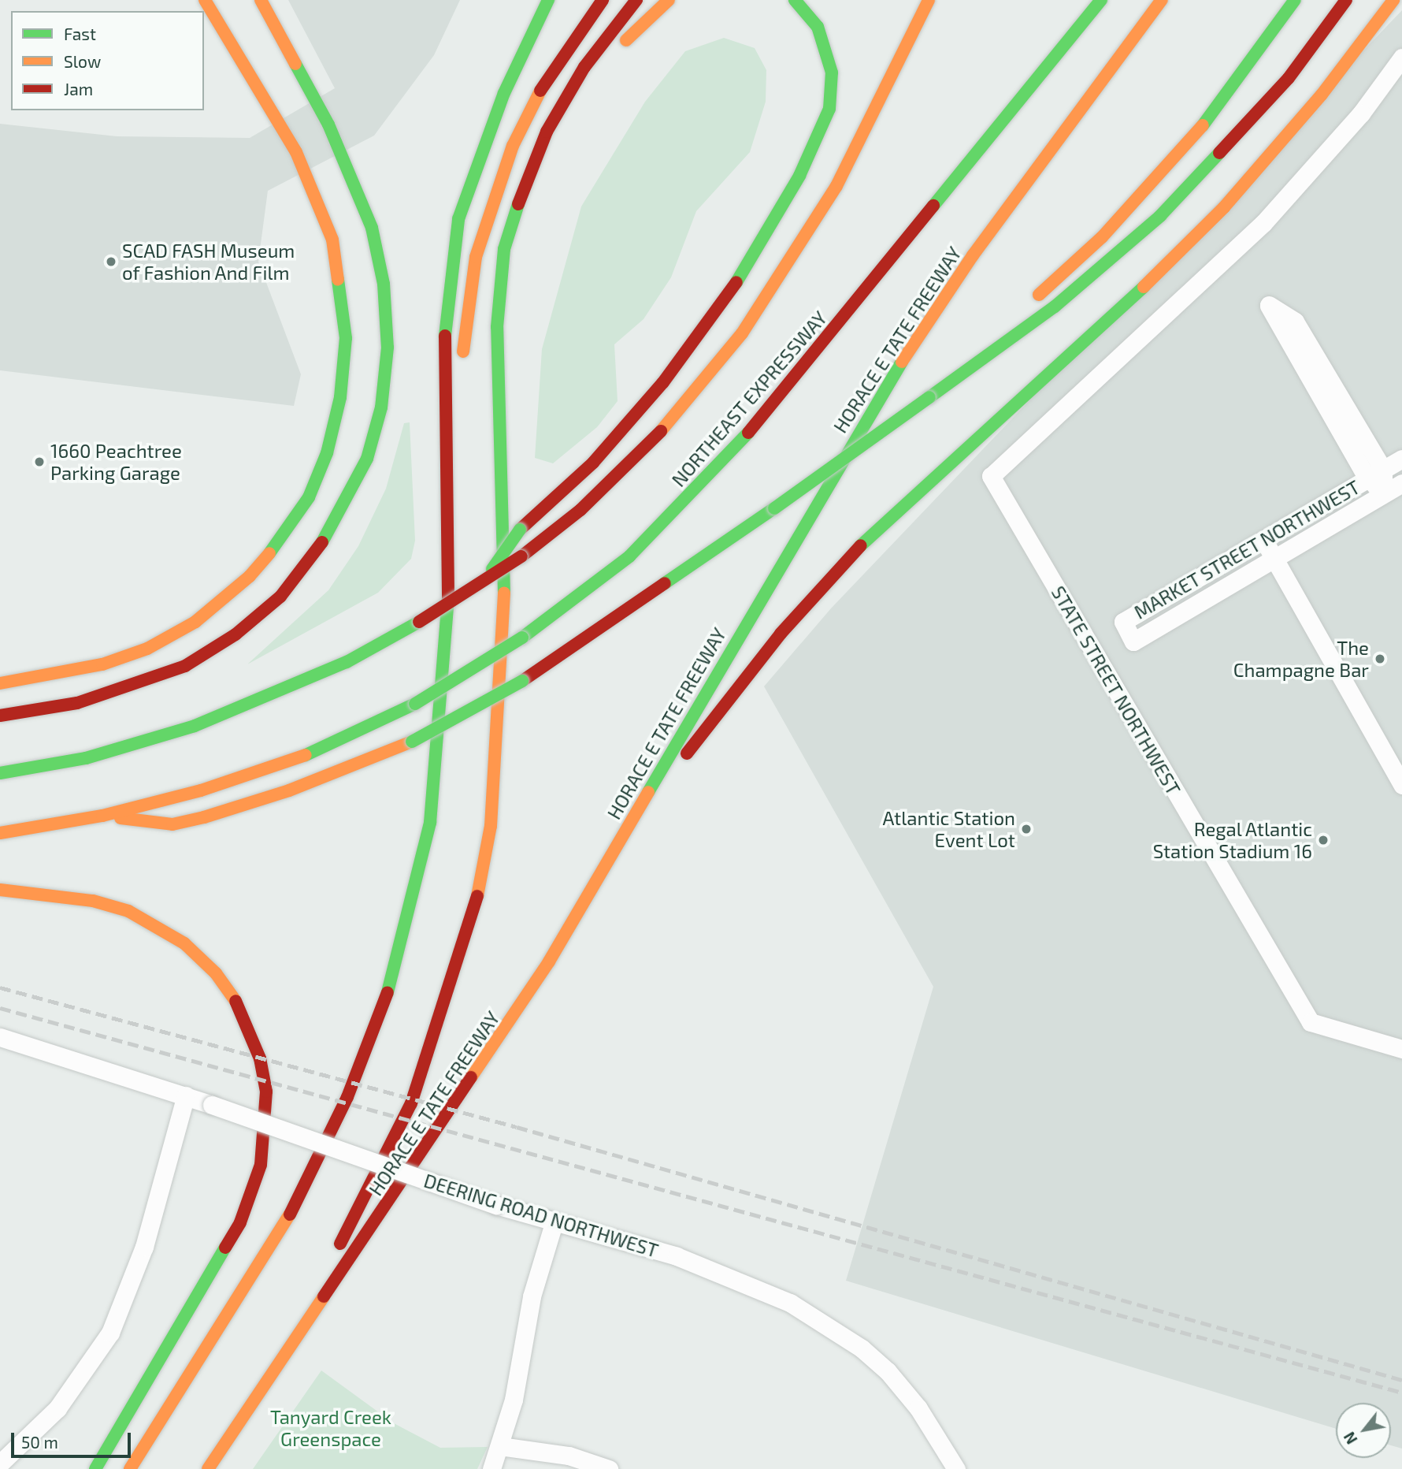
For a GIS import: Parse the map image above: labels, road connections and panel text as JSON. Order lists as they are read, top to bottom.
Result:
{
  "streets": {
    "highway": ["HORACE E TATE FREEWAY", "NORTHEAST EXPRESSWAY"],
    "street": ["MARKET STREET NORTHWEST", "STATE STREET NORTHWEST", "DEERING ROAD NORTHWEST"]
  },
  "parks": ["Tanyard Creek Greenspace"],
  "places": [
    "SCAD FASH Museum of Fashion And Film",
    "1660 Peachtree Parking Garage",
    "The Champagne Bar",
    "Atlantic Station Event Lot",
    "Regal Atlantic Station Stadium 16"
  ],
  "legend": ["Fast", "Slow", "Jam"],
  "scale_bar": "50 m",
  "north": "bottom left"
}
